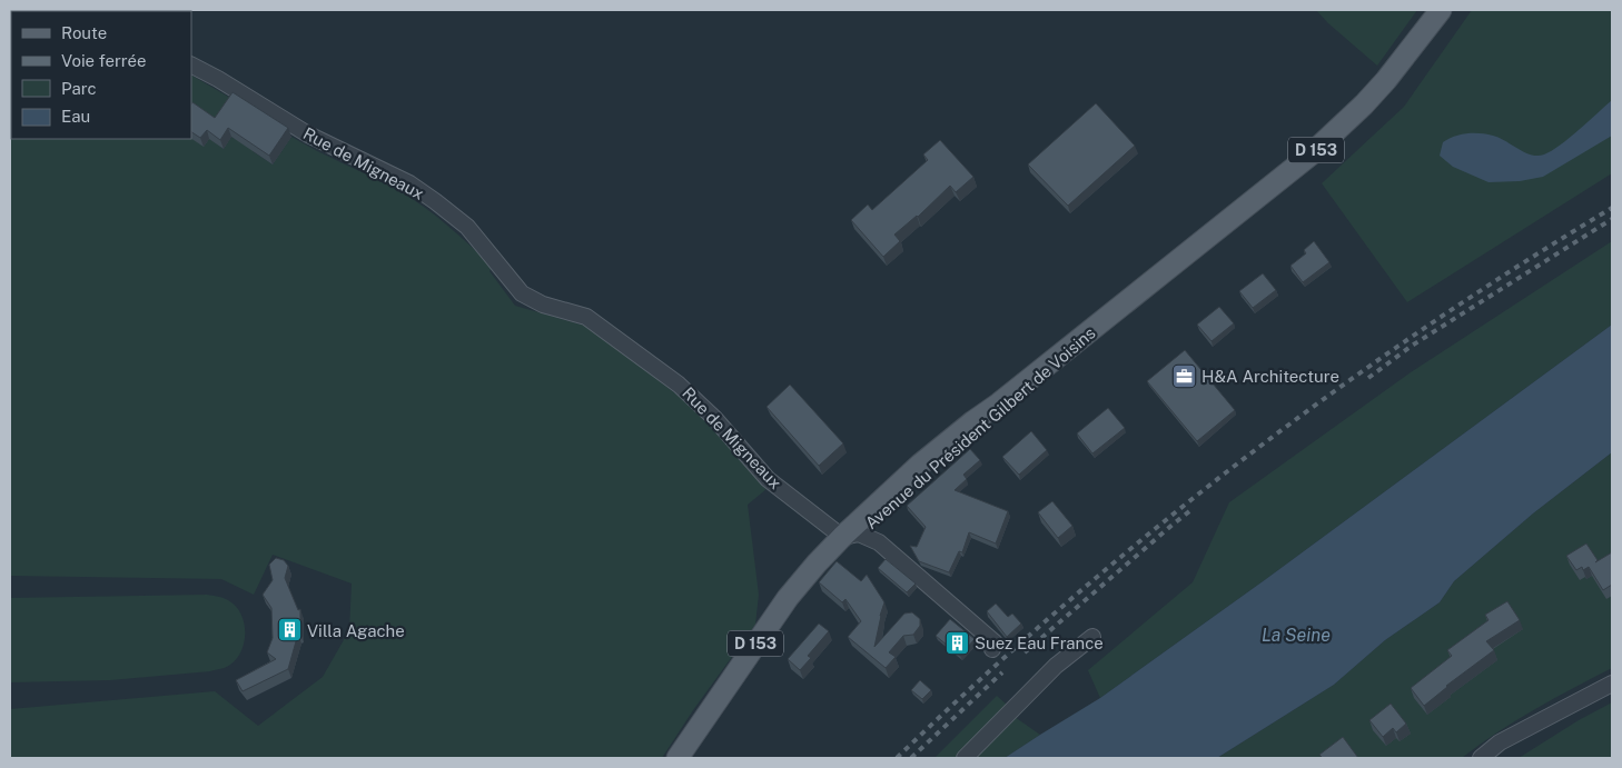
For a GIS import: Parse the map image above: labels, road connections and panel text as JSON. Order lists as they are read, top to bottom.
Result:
{
  "streets": {
    "main road": ["D 153", "Avenue du Président Gilbert de Voisins"],
    "street": ["Rue de Migneaux"]
  },
  "crossings": [
    ["D 153", "Rue de Migneaux"],
    ["D 153", "Avenue du Président Gilbert de Voisins"],
    ["Rue de Migneaux", "Avenue du Président Gilbert de Voisins"]
  ],
  "water": ["La Seine"],
  "places": {
    "office": ["H&A Architecture"],
    "building": ["Villa Agache", "Suez Eau France"]
  },
  "legend": [
    "Route",
    "Voie ferrée",
    "Parc",
    "Eau"
  ]
}
